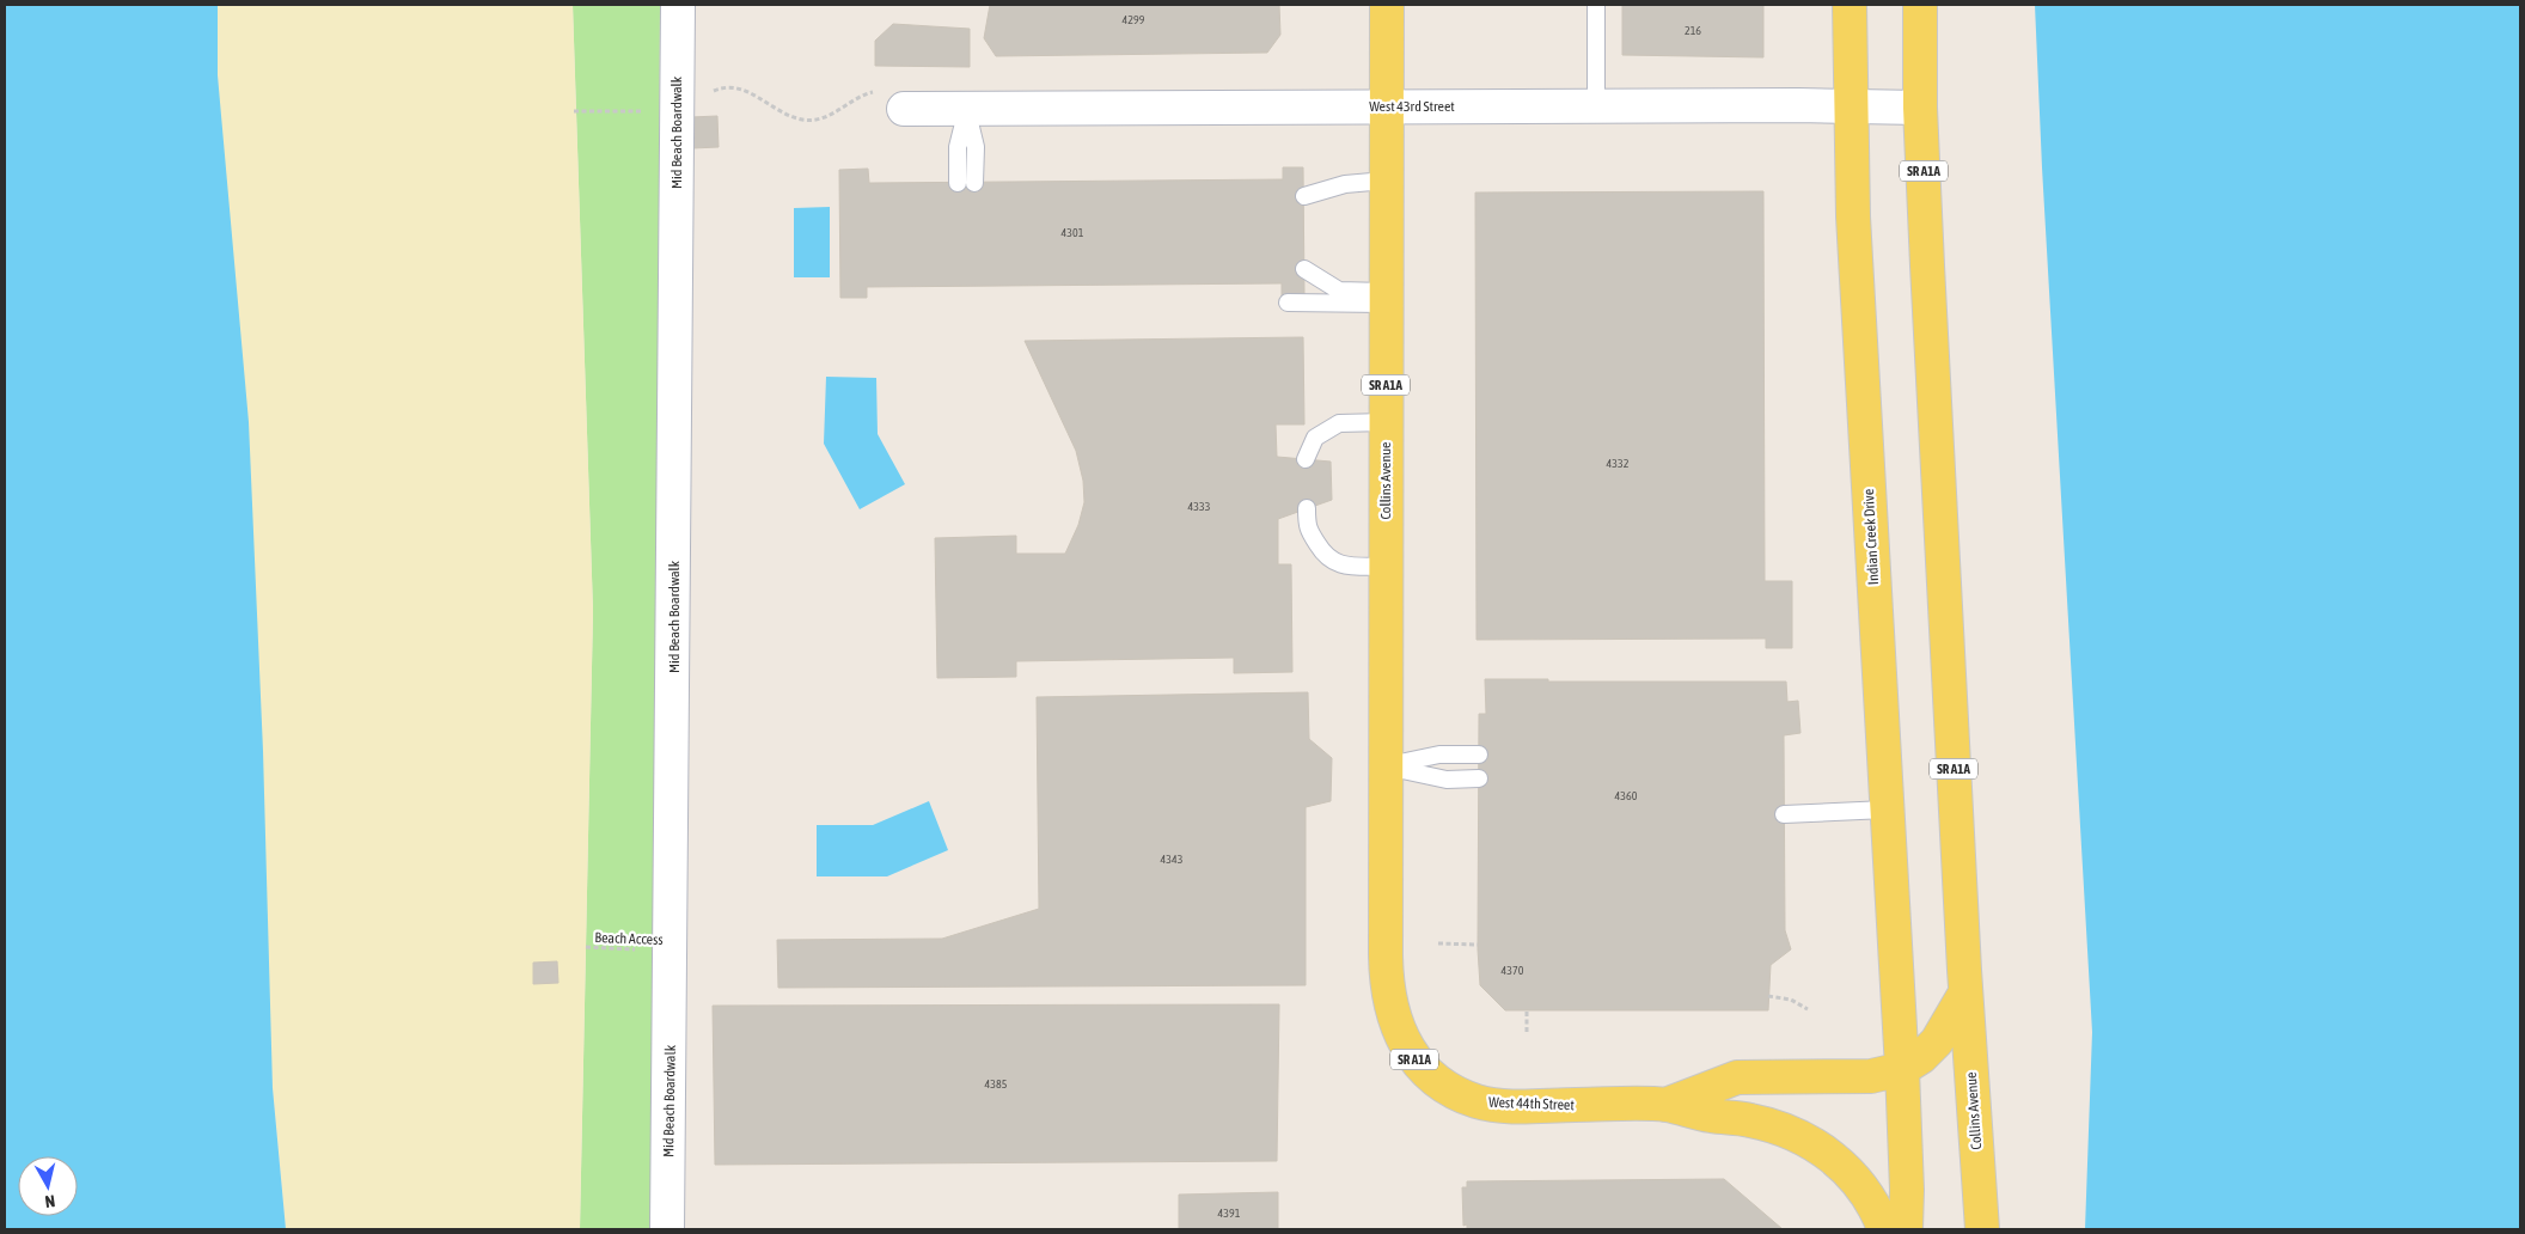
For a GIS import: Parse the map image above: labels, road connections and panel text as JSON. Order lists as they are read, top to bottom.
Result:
{
  "streets": {
    "main road": [
      "SR A1A",
      "Collins Avenue",
      "Indian Creek Drive",
      "West 44th Street"
    ],
    "street": ["West 43rd Street", "Mid Beach Boardwalk"],
    "path": ["Beach Access"]
  },
  "crossings": [
    ["West 43rd Street", "SR A1A"],
    ["West 43rd Street", "Collins Avenue"],
    ["West 43rd Street", "Indian Creek Drive"],
    ["Mid Beach Boardwalk", "Beach Access"],
    ["SR A1A", "Collins Avenue"],
    ["SR A1A", "West 44th Street"],
    ["Collins Avenue", "West 44th Street"]
  ],
  "house_numbers": [
    "4299",
    "216",
    "4301",
    "4332",
    "4333",
    "4360",
    "4343",
    "4370",
    "4385",
    "4391"
  ],
  "north": "bottom"
}
